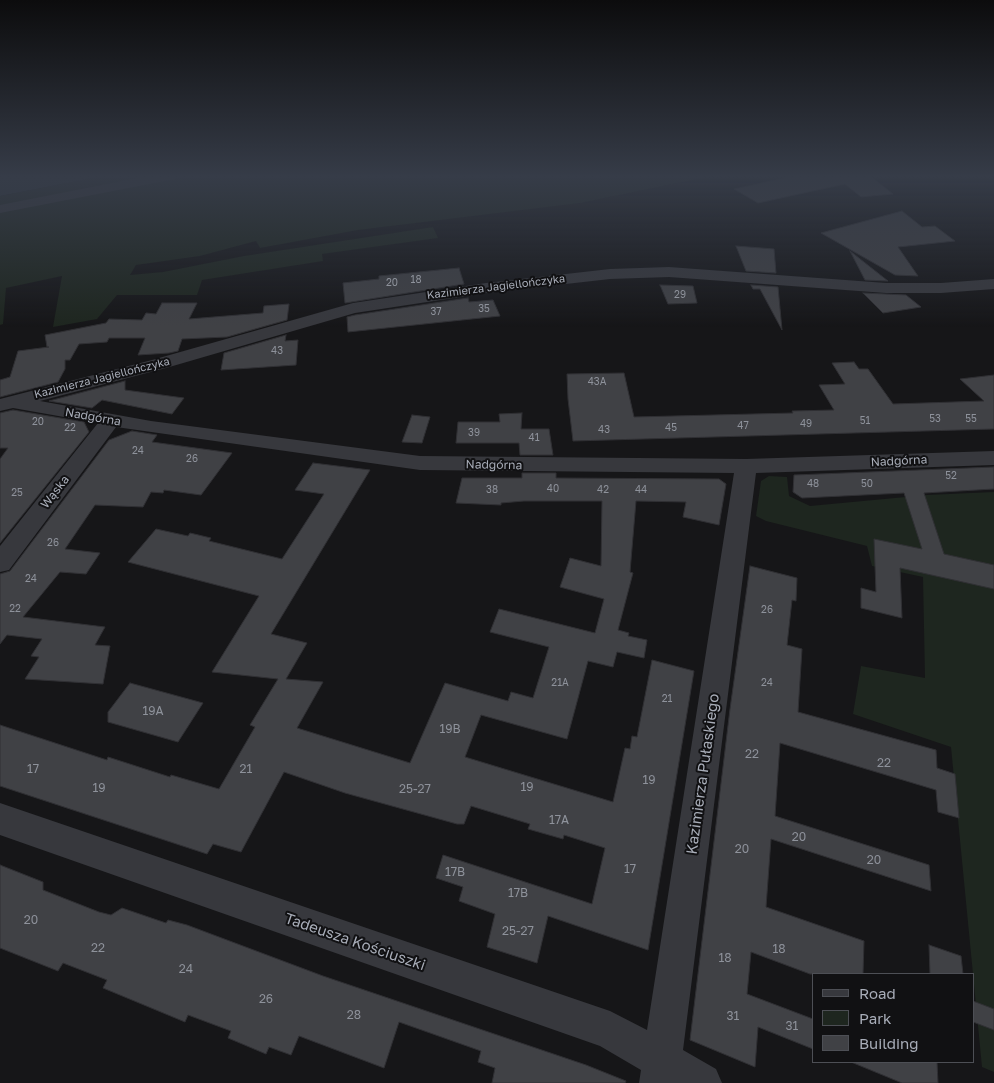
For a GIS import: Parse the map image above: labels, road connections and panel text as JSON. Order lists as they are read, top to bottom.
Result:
{
  "streets": {
    "street": [
      "Kazimierza Jagiellończyka",
      "Nadgórna",
      "Wąska",
      "Kazimierza Pułaskiego",
      "Tadeusza Kościuszki"
    ]
  },
  "crossings": [
    ["Kazimierza Jagiellończyka", "Nadgórna"],
    ["Nadgórna", "Wąska"],
    ["Nadgórna", "Kazimierza Pułaskiego"],
    ["Kazimierza Pułaskiego", "Tadeusza Kościuszki"]
  ],
  "house_numbers": [
    "18",
    "20",
    "29",
    "35",
    "37",
    "43",
    "43A",
    "53",
    "55",
    "51",
    "20",
    "49",
    "47",
    "22",
    "45",
    "43",
    "39",
    "41",
    "24",
    "26",
    "52",
    "48",
    "50",
    "40",
    "38",
    "42",
    "44",
    "25",
    "26",
    "24",
    "22",
    "26",
    "21A",
    "24",
    "21",
    "19A",
    "19B",
    "22",
    "22",
    "17",
    "21",
    "19",
    "19",
    "19",
    "25-27",
    "17A",
    "20",
    "20",
    "20",
    "17",
    "17B",
    "17B",
    "20",
    "25-27",
    "22",
    "18",
    "18",
    "24",
    "26",
    "28",
    "31",
    "31"
  ],
  "legend": ["Road", "Park", "Building"]
}
